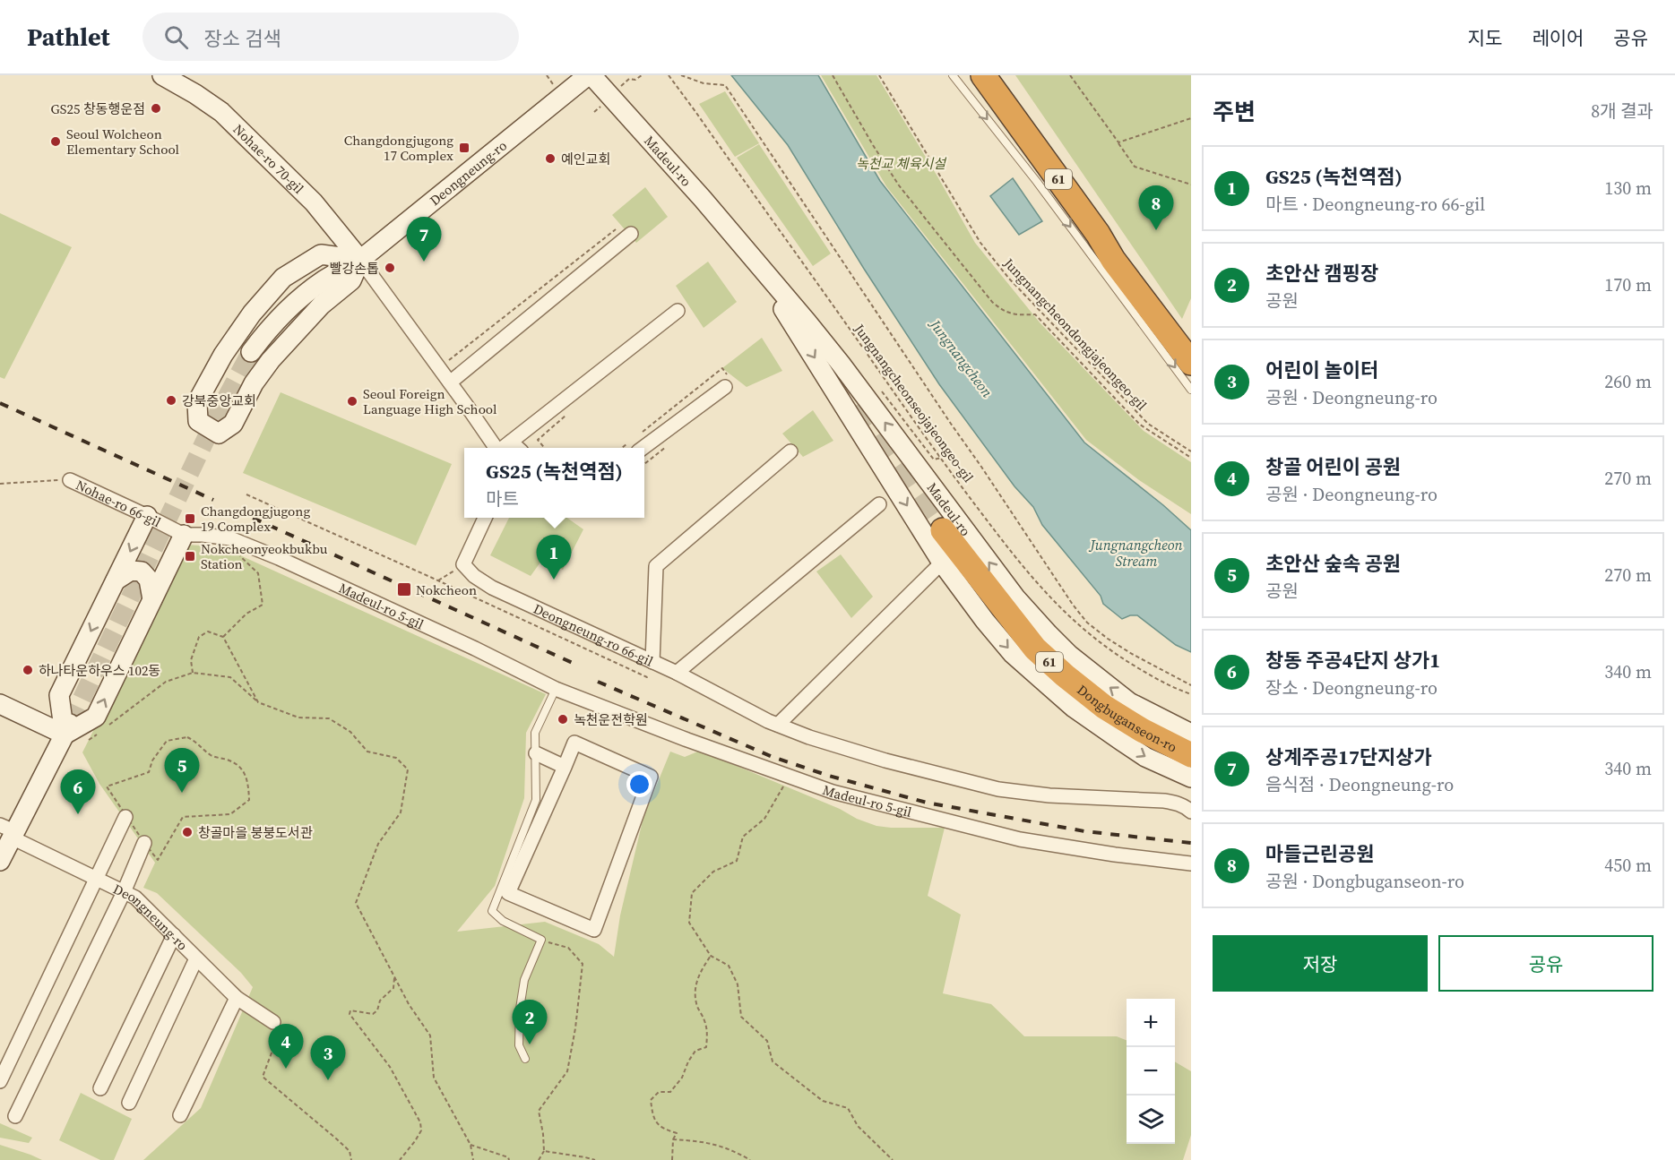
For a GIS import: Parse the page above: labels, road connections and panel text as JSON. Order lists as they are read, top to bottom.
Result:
{
  "streets": {
    "highway": ["61", "Dongbuganseon-ro"],
    "main road": ["Nohae-ro 70-gil", "Madeul-ro", "Deongneung-ro"],
    "street": ["Nohae-ro 66-gil", "Madeul-ro 5-gil", "Deongneung-ro 66-gil"],
    "path": ["Jungnangcheondongjajeongeo-gil", "Jungnangcheonseojajeongeo-gil"]
  },
  "crossings": [
    ["Nohae-ro 70-gil", "Deongneung-ro"],
    ["Nohae-ro 66-gil", "Madeul-ro 5-gil"]
  ],
  "water": ["Jungnangcheon", "Jungnangcheon Stream"],
  "parks": ["녹천교 체육시설"],
  "places": {
    "other": [
      "GS25 창동행운점",
      "Seoul Wolcheon Elementary School",
      "예인교회",
      "빨강손톱",
      "강북중앙교회",
      "Seoul Foreign Language High School",
      "하나타운하우스 102동",
      "녹천운전학원",
      "창골마을 붕붕도서관"
    ],
    "transit": [
      "Changdongjugong 17 Complex",
      "Changdongjugong 19 Complex",
      "Nokcheonyeokbukbu Station",
      "Nokcheon"
    ]
  },
  "page": {
    "header": "Pathlet",
    "search": "장소 검색",
    "nav": ["지도", "레이어", "공유"],
    "heading": ["주변", "8개 결과"],
    "list": [
      {
        "mark": "1",
        "name": "GS25 (녹천역점)",
        "note": "마트 · Deongneung-ro 66-gil",
        "value": "130 m"
      },
      {
        "mark": "2",
        "name": "초안산 캠핑장",
        "note": "공원",
        "value": "170 m"
      },
      {
        "mark": "3",
        "name": "어린이 놀이터",
        "note": "공원 · Deongneung-ro",
        "value": "260 m"
      },
      {
        "mark": "4",
        "name": "창골 어린이 공원",
        "note": "공원 · Deongneung-ro",
        "value": "270 m"
      },
      {
        "mark": "5",
        "name": "초안산 숲속 공원",
        "note": "공원",
        "value": "270 m"
      },
      {
        "mark": "6",
        "name": "창동 주공4단지 상가1",
        "note": "장소 · Deongneung-ro",
        "value": "340 m"
      },
      {
        "mark": "7",
        "name": "상계주공17단지상가",
        "note": "음식점 · Deongneung-ro",
        "value": "340 m"
      },
      {
        "mark": "8",
        "name": "마들근린공원",
        "note": "공원 · Dongbuganseon-ro",
        "value": "450 m"
      }
    ],
    "pins": [
      "8",
      "7",
      "1",
      "5",
      "6",
      "2",
      "4",
      "3"
    ],
    "popup": ["GS25 (녹천역점)", "마트"],
    "buttons": ["저장", "공유"],
    "map_buttons": ["+", "−"]
  }
}
